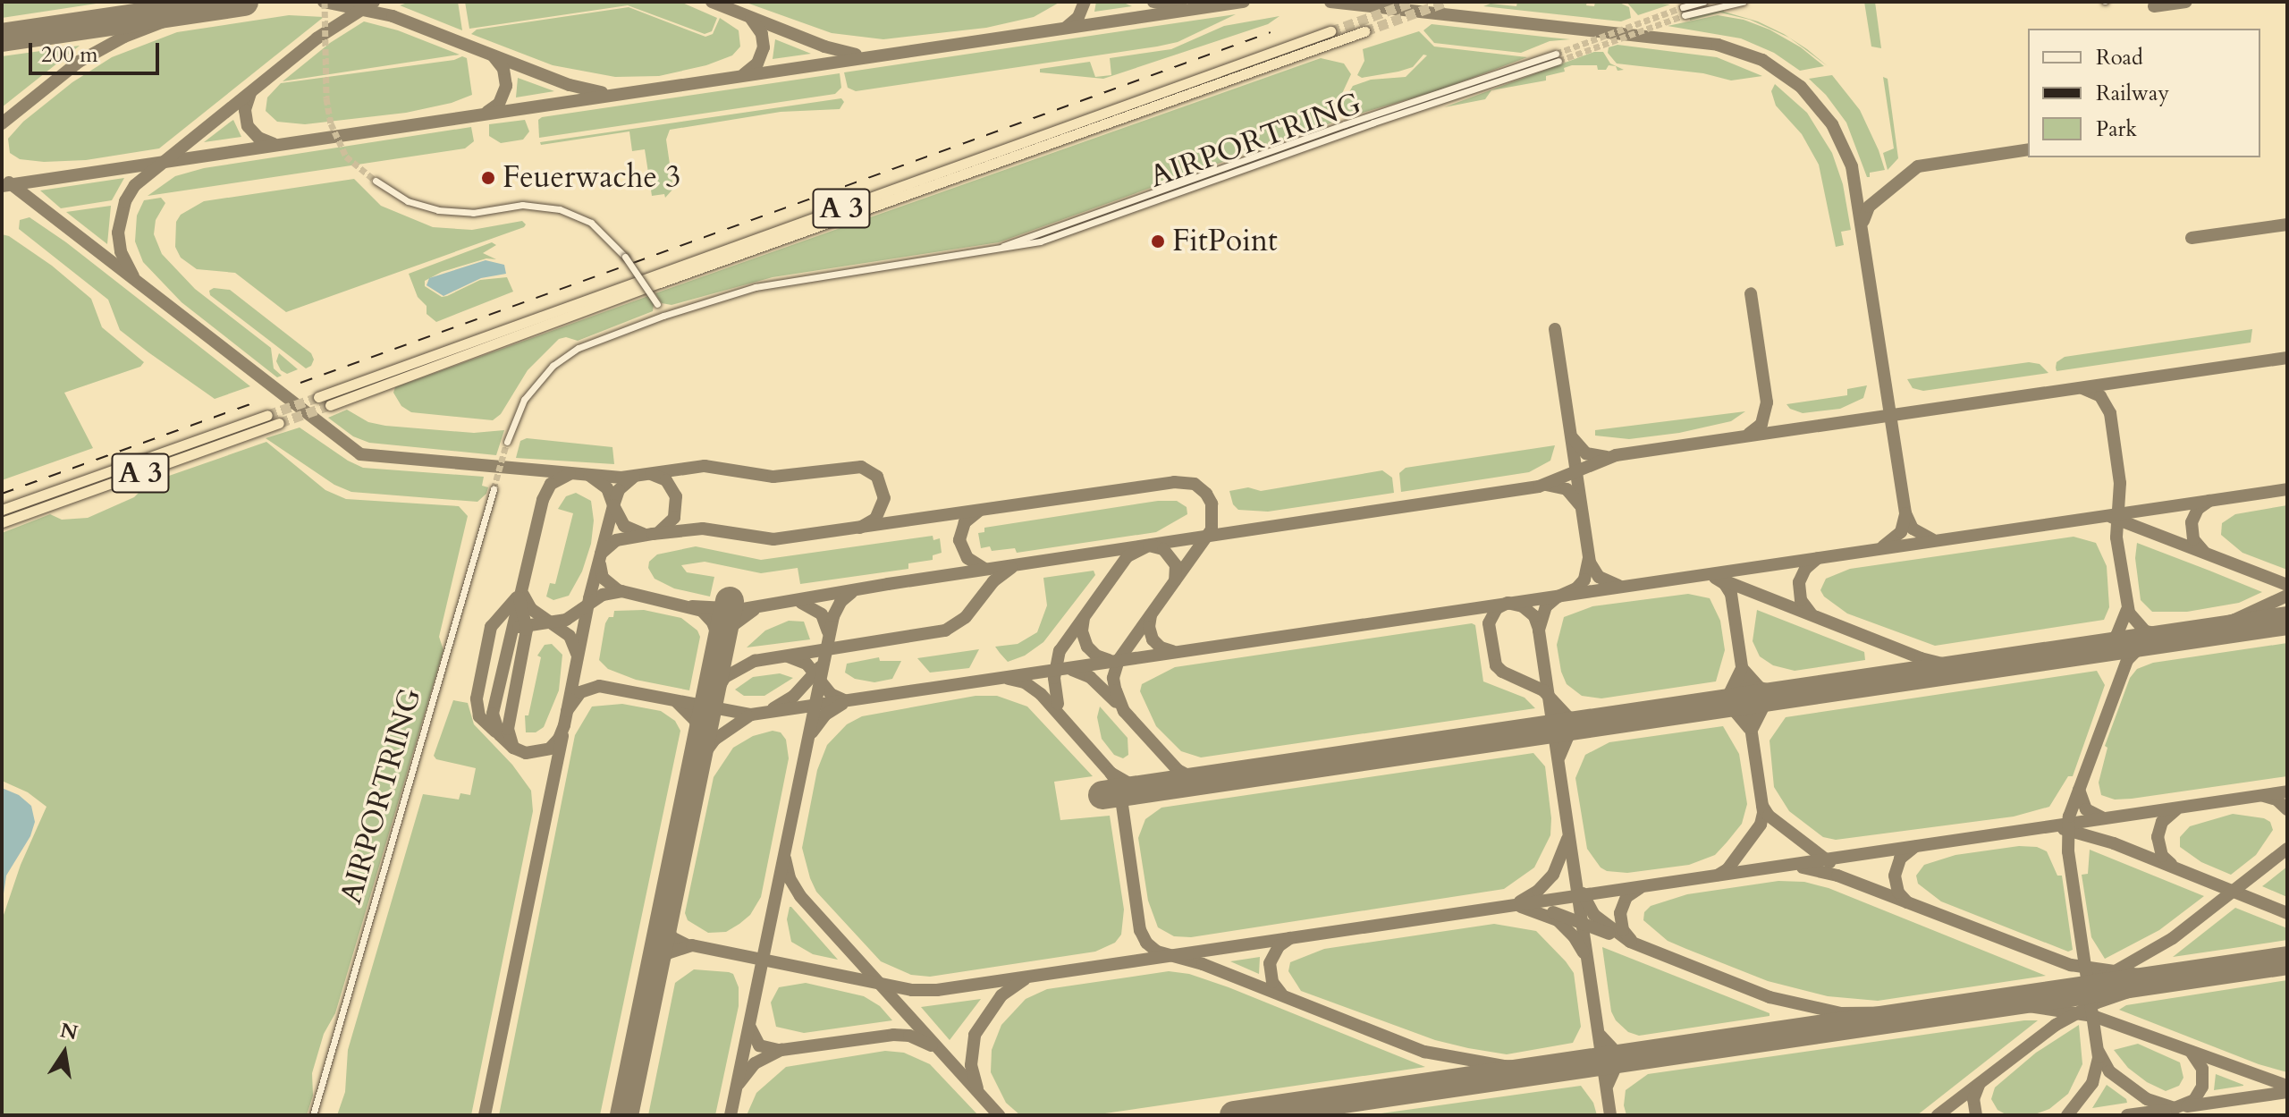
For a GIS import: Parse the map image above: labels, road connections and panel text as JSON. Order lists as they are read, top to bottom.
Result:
{
  "streets": {
    "highway": ["A 3"],
    "street": ["AIRPORTRING"]
  },
  "places": ["Feuerwache 3", "FitPoint"],
  "legend": ["Road", "Railway", "Park"],
  "scale_bar": "200 m",
  "north": "top"
}
